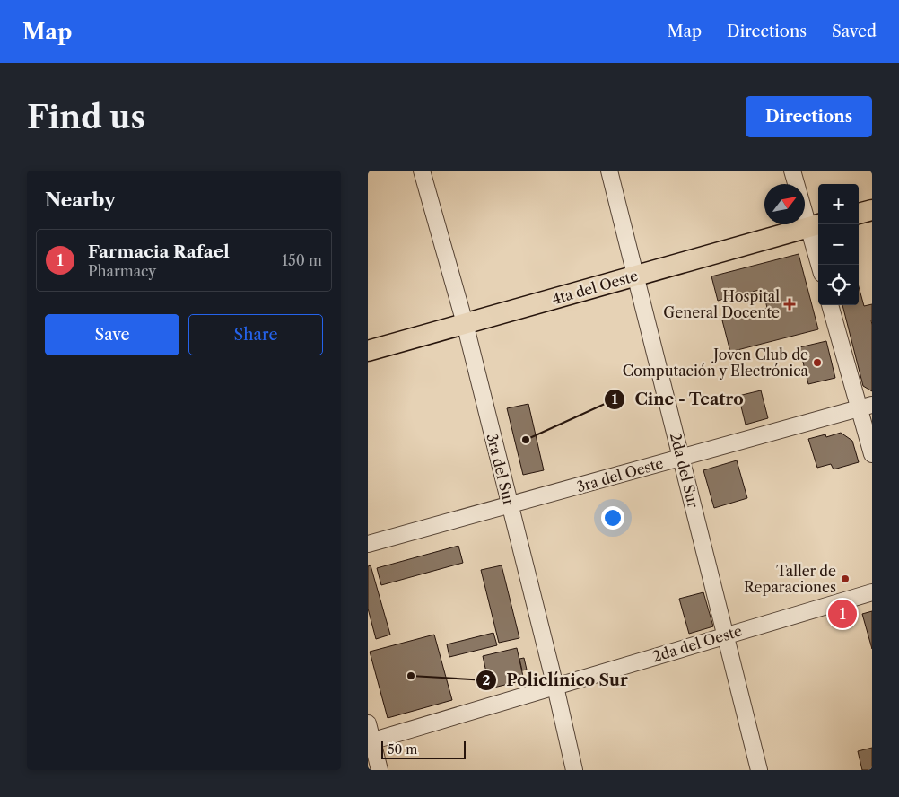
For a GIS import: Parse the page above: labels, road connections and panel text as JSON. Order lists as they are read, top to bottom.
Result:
{
  "streets": {
    "main road": ["4ta del Oeste"],
    "street": [
      "3ra del Sur",
      "2da del Sur",
      "3ra del Oeste",
      "2da del Oeste"
    ]
  },
  "crossings": [
    ["4ta del Oeste", "3ra del Sur"],
    ["4ta del Oeste", "2da del Sur"],
    ["3ra del Sur", "3ra del Oeste"],
    ["3ra del Sur", "2da del Oeste"],
    ["2da del Sur", "3ra del Oeste"],
    ["2da del Sur", "2da del Oeste"]
  ],
  "places": {
    "health": ["Hospital General Docente"],
    "other": [
      "Joven Club de Computación y Electrónica",
      "Cine - Teatro",
      "Taller de Reparaciones",
      "Policlínico Sur"
    ]
  },
  "scale_bar": "50 m",
  "north": "top right",
  "page": {
    "header": "Map",
    "nav": ["Map", "Directions", "Saved"],
    "buttons": [
      "Directions",
      ["Save", "Share"]
    ],
    "title": "Find us",
    "heading": "Nearby",
    "map_buttons": ["+", "−"],
    "list": [
      {
        "mark": "1",
        "name": "Farmacia Rafael",
        "note": "Pharmacy",
        "value": "150 m"
      }
    ],
    "pins": "1",
    "scale": "50 m"
  }
}
